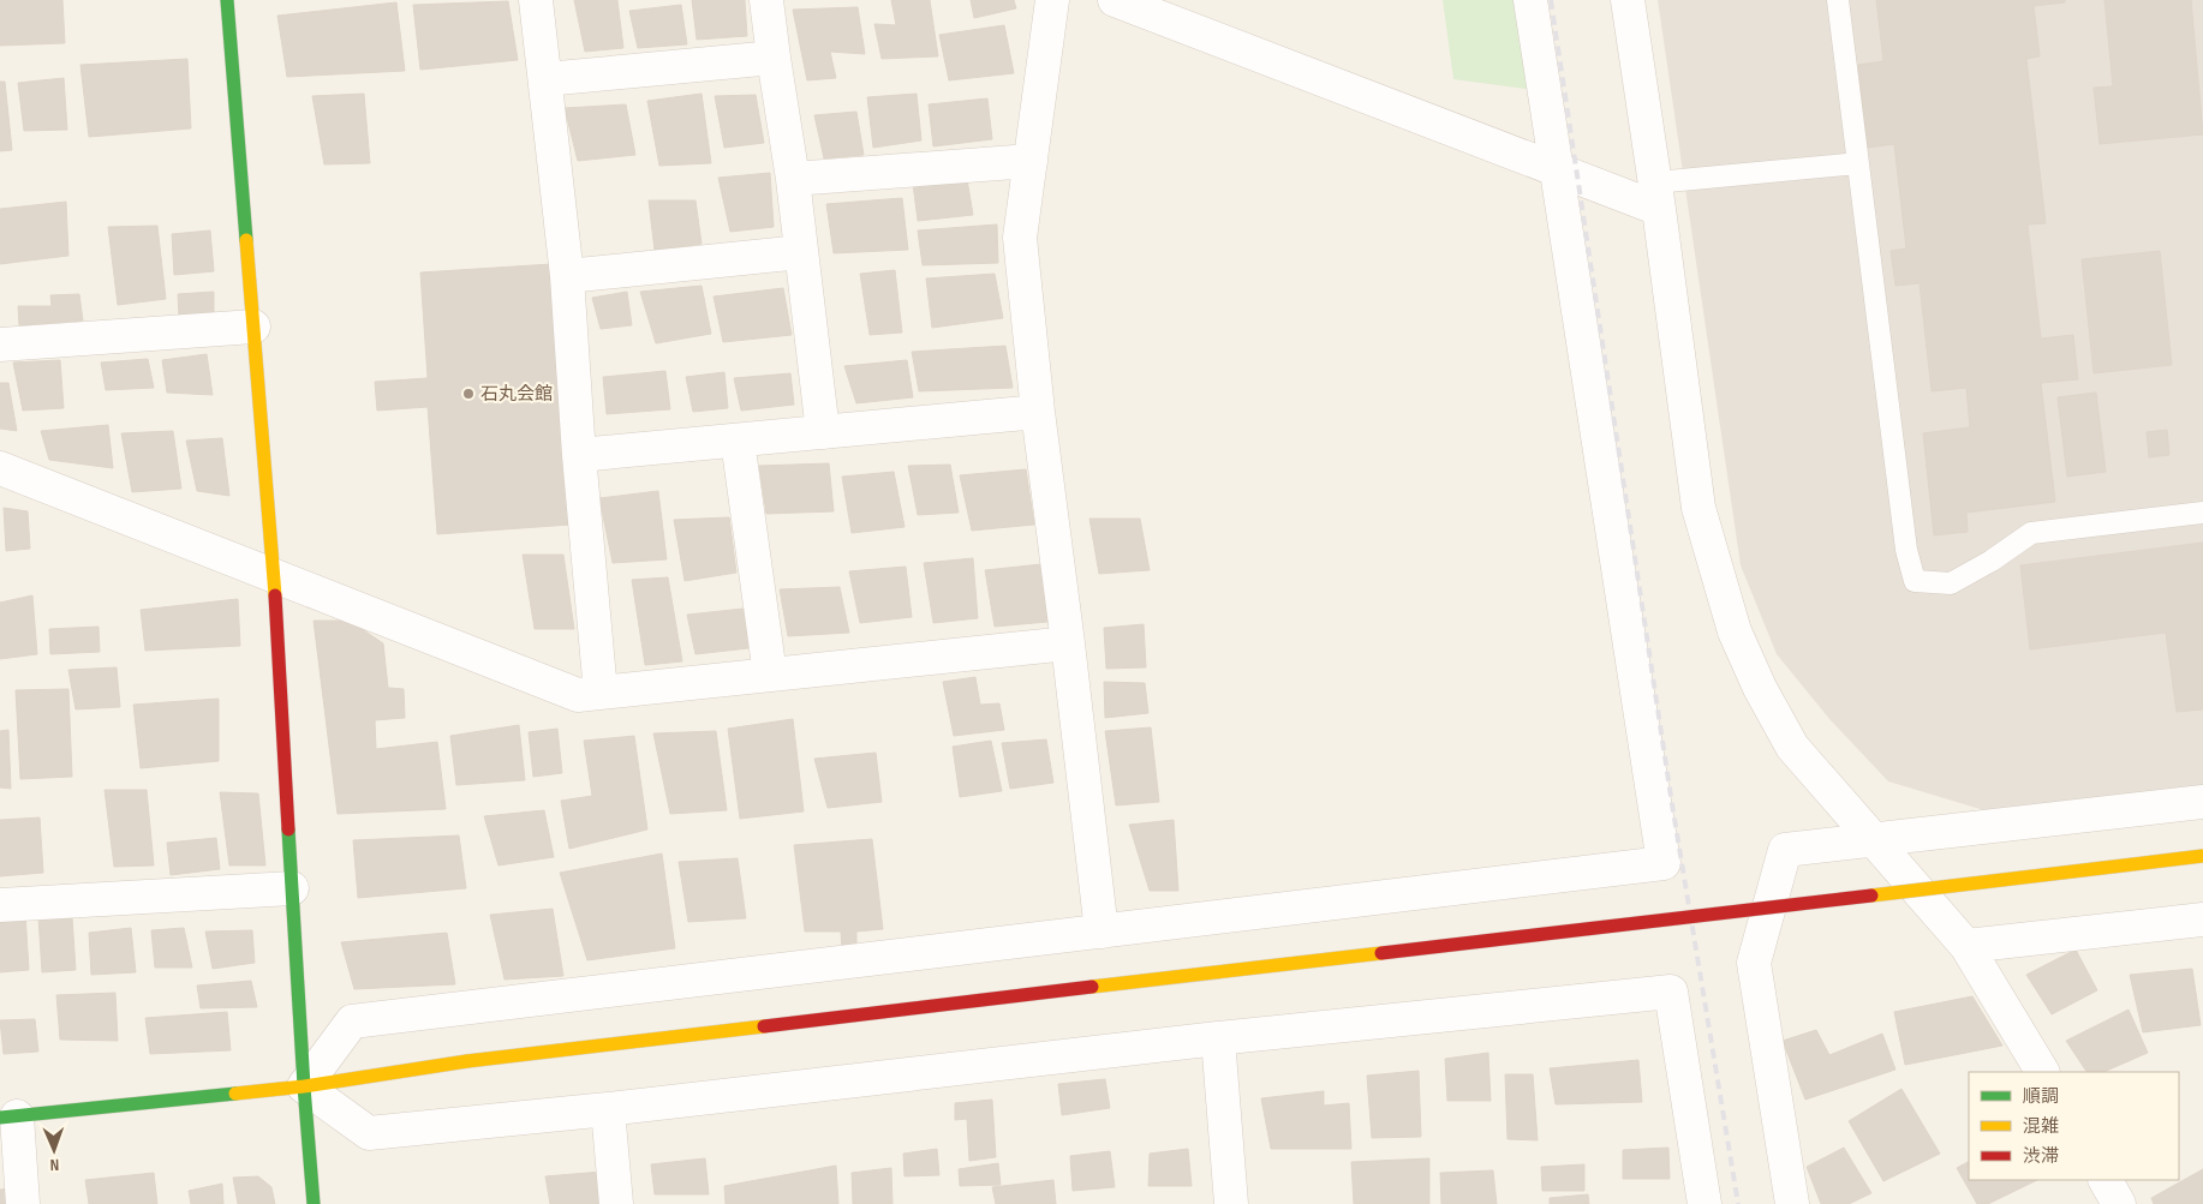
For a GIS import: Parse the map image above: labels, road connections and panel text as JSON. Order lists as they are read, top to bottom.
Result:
{
  "places": ["石丸会館"],
  "legend": ["順調", "混雑", "渋滞"],
  "north": "bottom"
}
